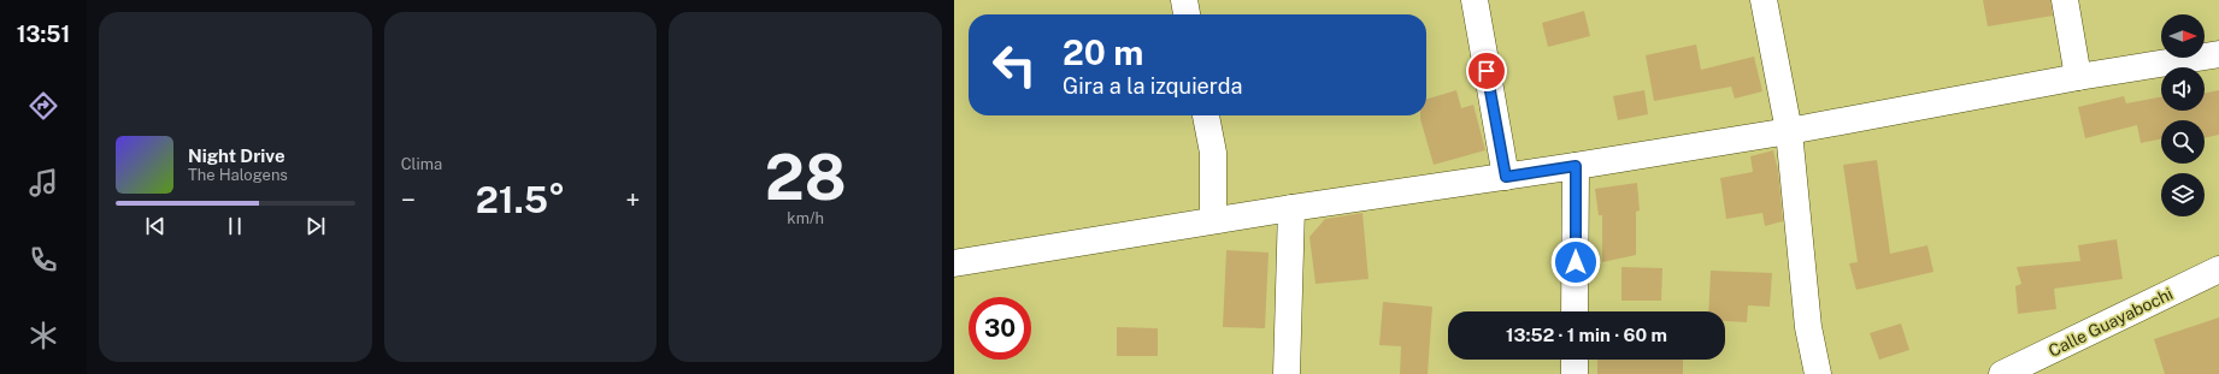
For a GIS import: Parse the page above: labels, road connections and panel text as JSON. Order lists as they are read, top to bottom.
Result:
{
  "streets": {
    "street": ["Calle Guayabochi"]
  },
  "north": "right",
  "page": {
    "tabs": "13:51",
    "tile": [
      "Clima",
      ["28", "km/h"]
    ],
    "turn": ["20 m", "Gira a la izquierda"],
    "song": ["Night Drive", "The Halogens"],
    "heat": ["−", "21.5°", "+"],
    "limit": "30",
    "trip": "13:52 · 1 min · 60 m"
  }
}
